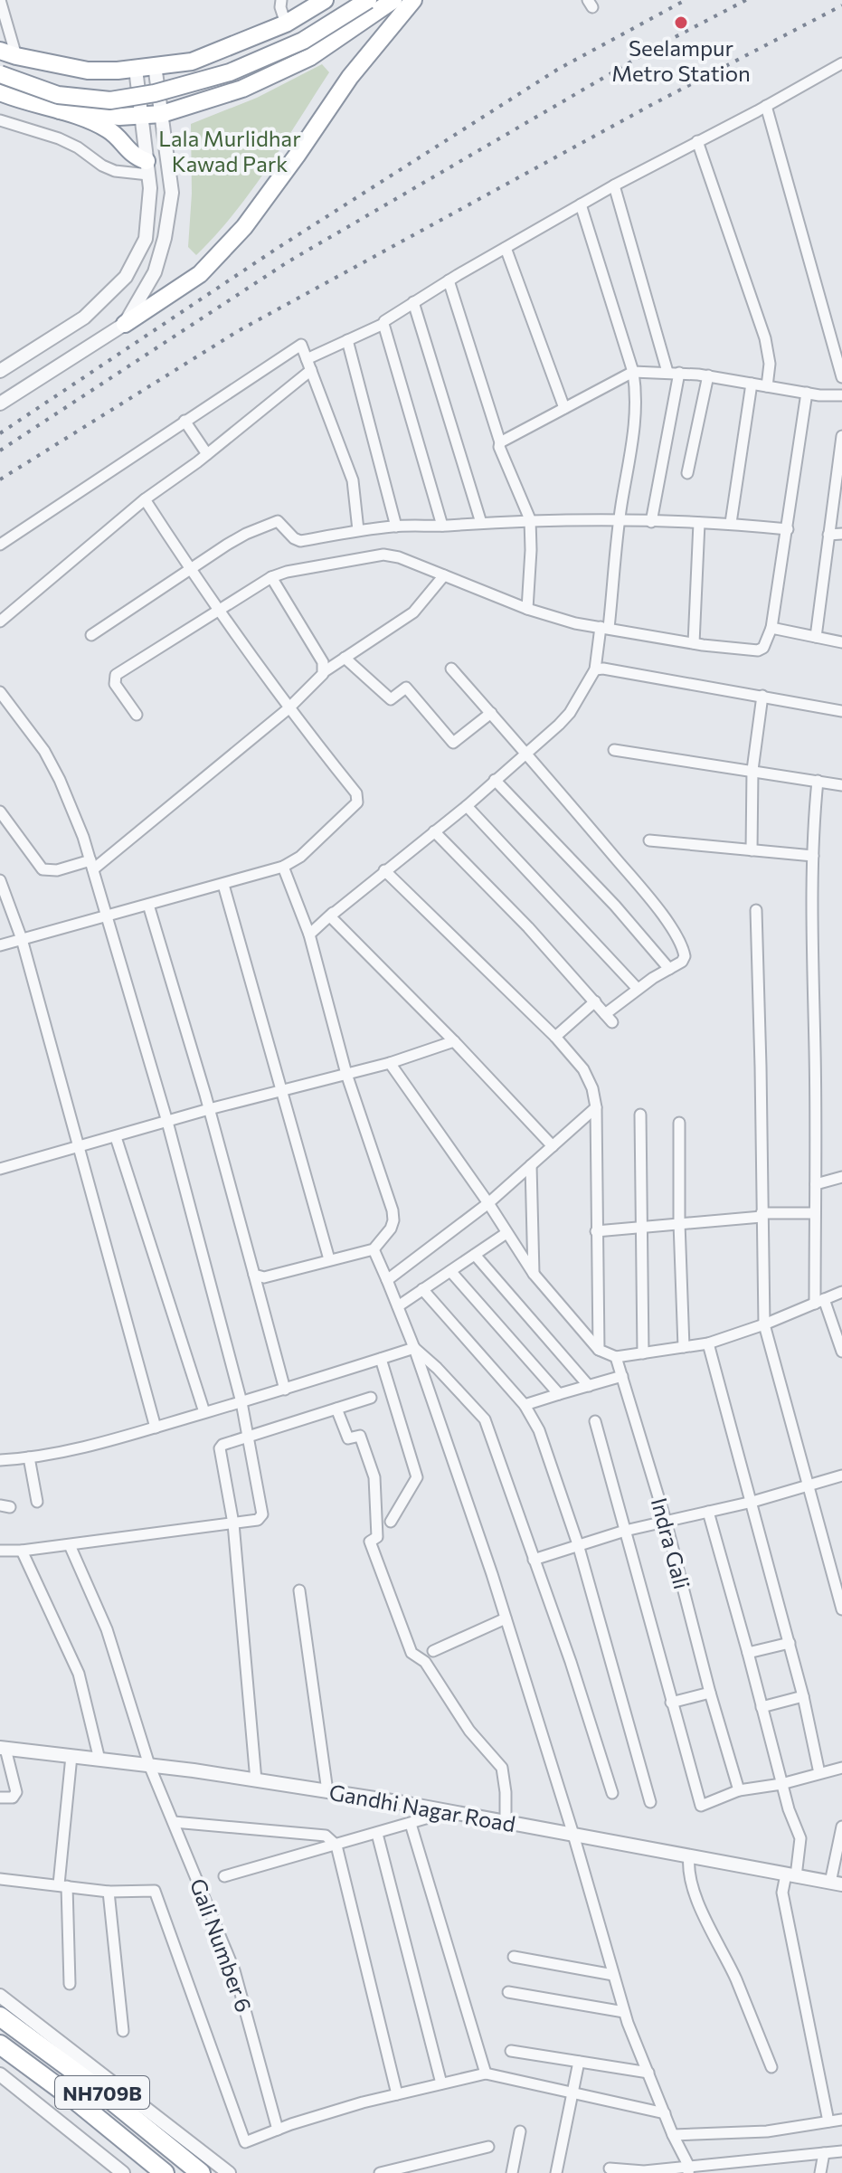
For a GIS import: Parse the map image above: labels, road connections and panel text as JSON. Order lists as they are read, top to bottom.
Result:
{
  "streets": {
    "highway": ["NH709B"],
    "street": ["Indra Gali", "Gandhi Nagar Road", "Gali Number 6"]
  },
  "crossings": [
    ["Gandhi Nagar Road", "Gali Number 6"]
  ],
  "parks": ["Lala Murlidhar Kawad Park"],
  "places": ["Seelampur Metro Station"]
}
